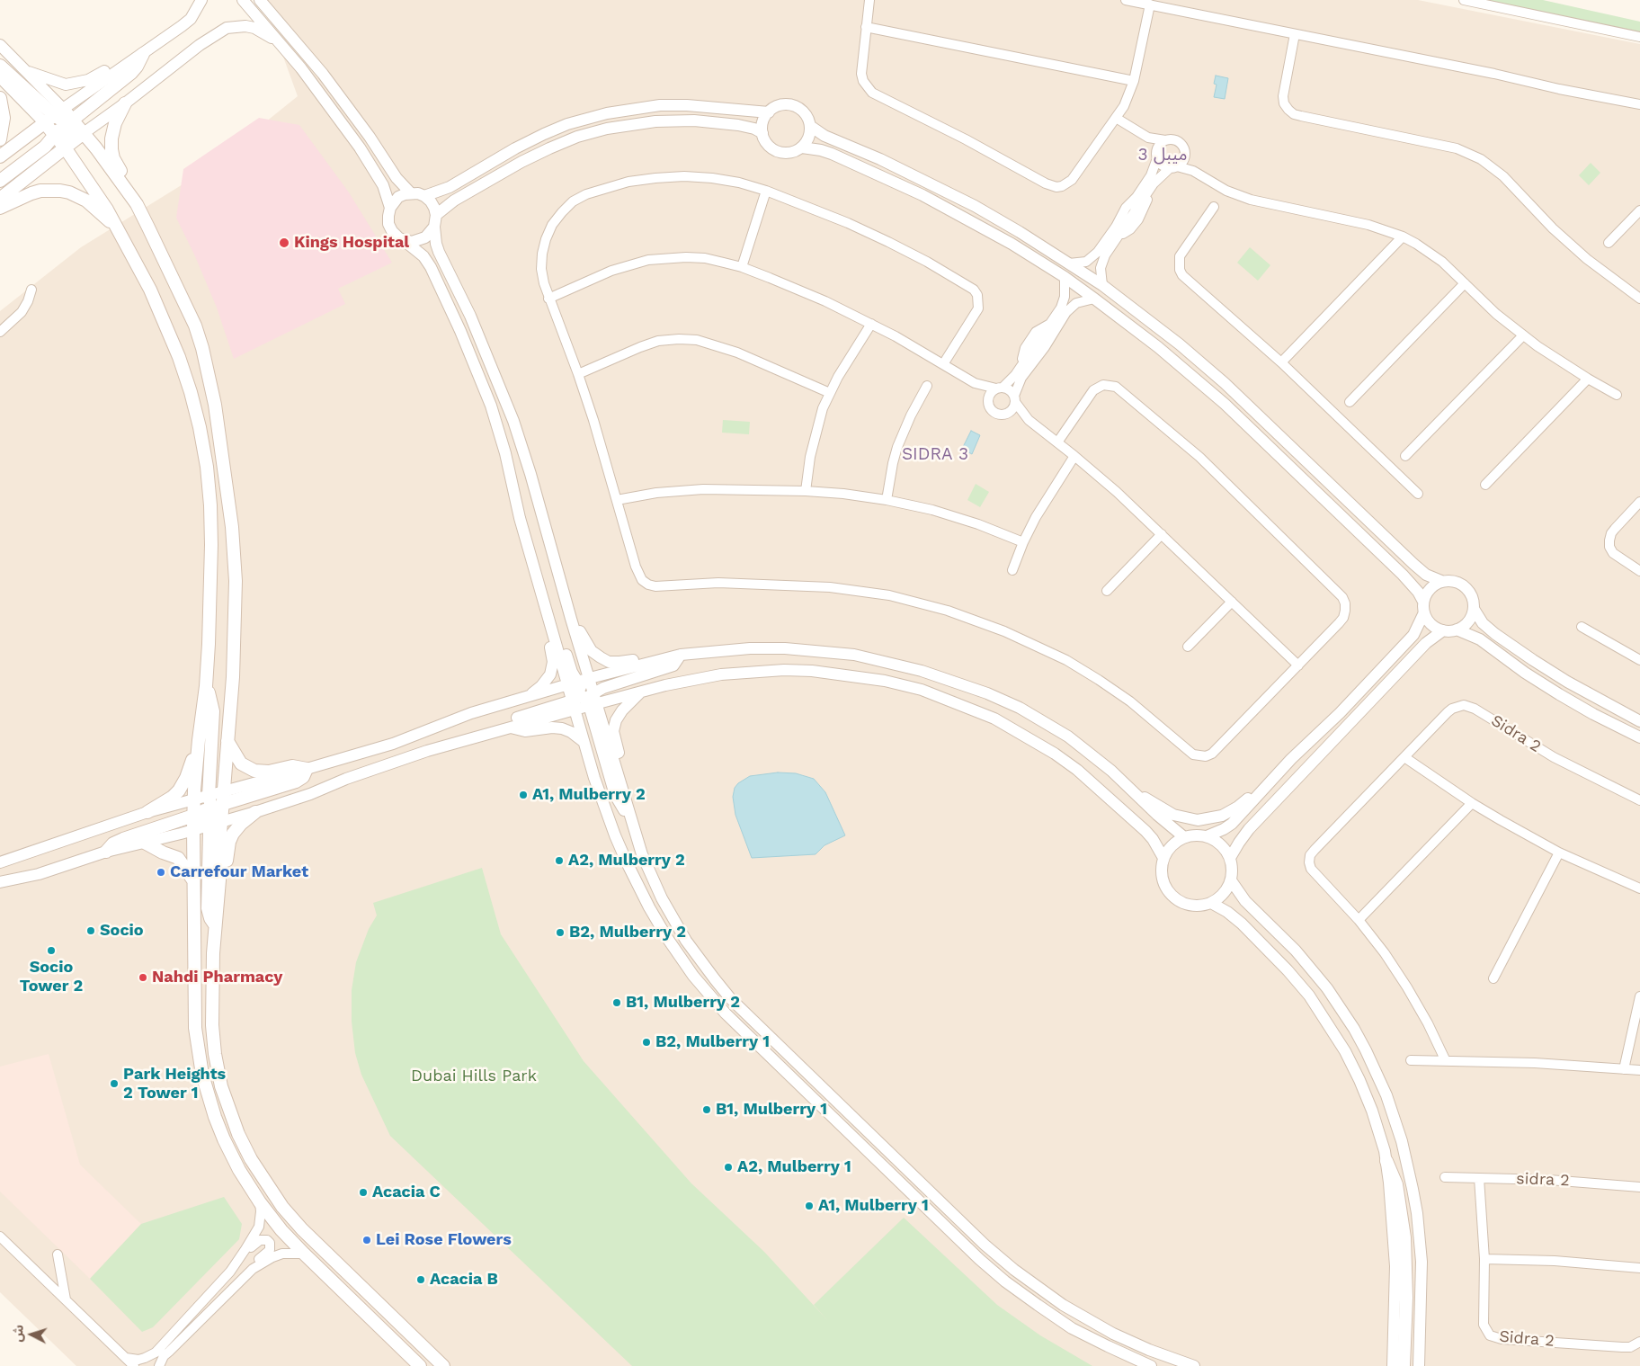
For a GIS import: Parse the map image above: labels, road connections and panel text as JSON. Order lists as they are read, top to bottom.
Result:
{
  "streets": {
    "street": ["Sidra 2", "sidra 2"]
  },
  "crossings": [
    ["Sidra 2", "sidra 2"]
  ],
  "districts": ["ميبل 3", "SIDRA 3"],
  "parks": ["Dubai Hills Park"],
  "places": [
    "Kings Hospital",
    "A1, Mulberry 2",
    "A2, Mulberry 2",
    "Carrefour Market",
    "Socio",
    "B2, Mulberry 2",
    "Socio Tower 2",
    "Nahdi Pharmacy",
    "B1, Mulberry 2",
    "B2, Mulberry 1",
    "Park Heights 2 Tower 1",
    "B1, Mulberry 1",
    "A2, Mulberry 1",
    "Acacia C",
    "A1, Mulberry 1",
    "Lei Rose Flowers",
    "Acacia B"
  ],
  "north": "left"
}
